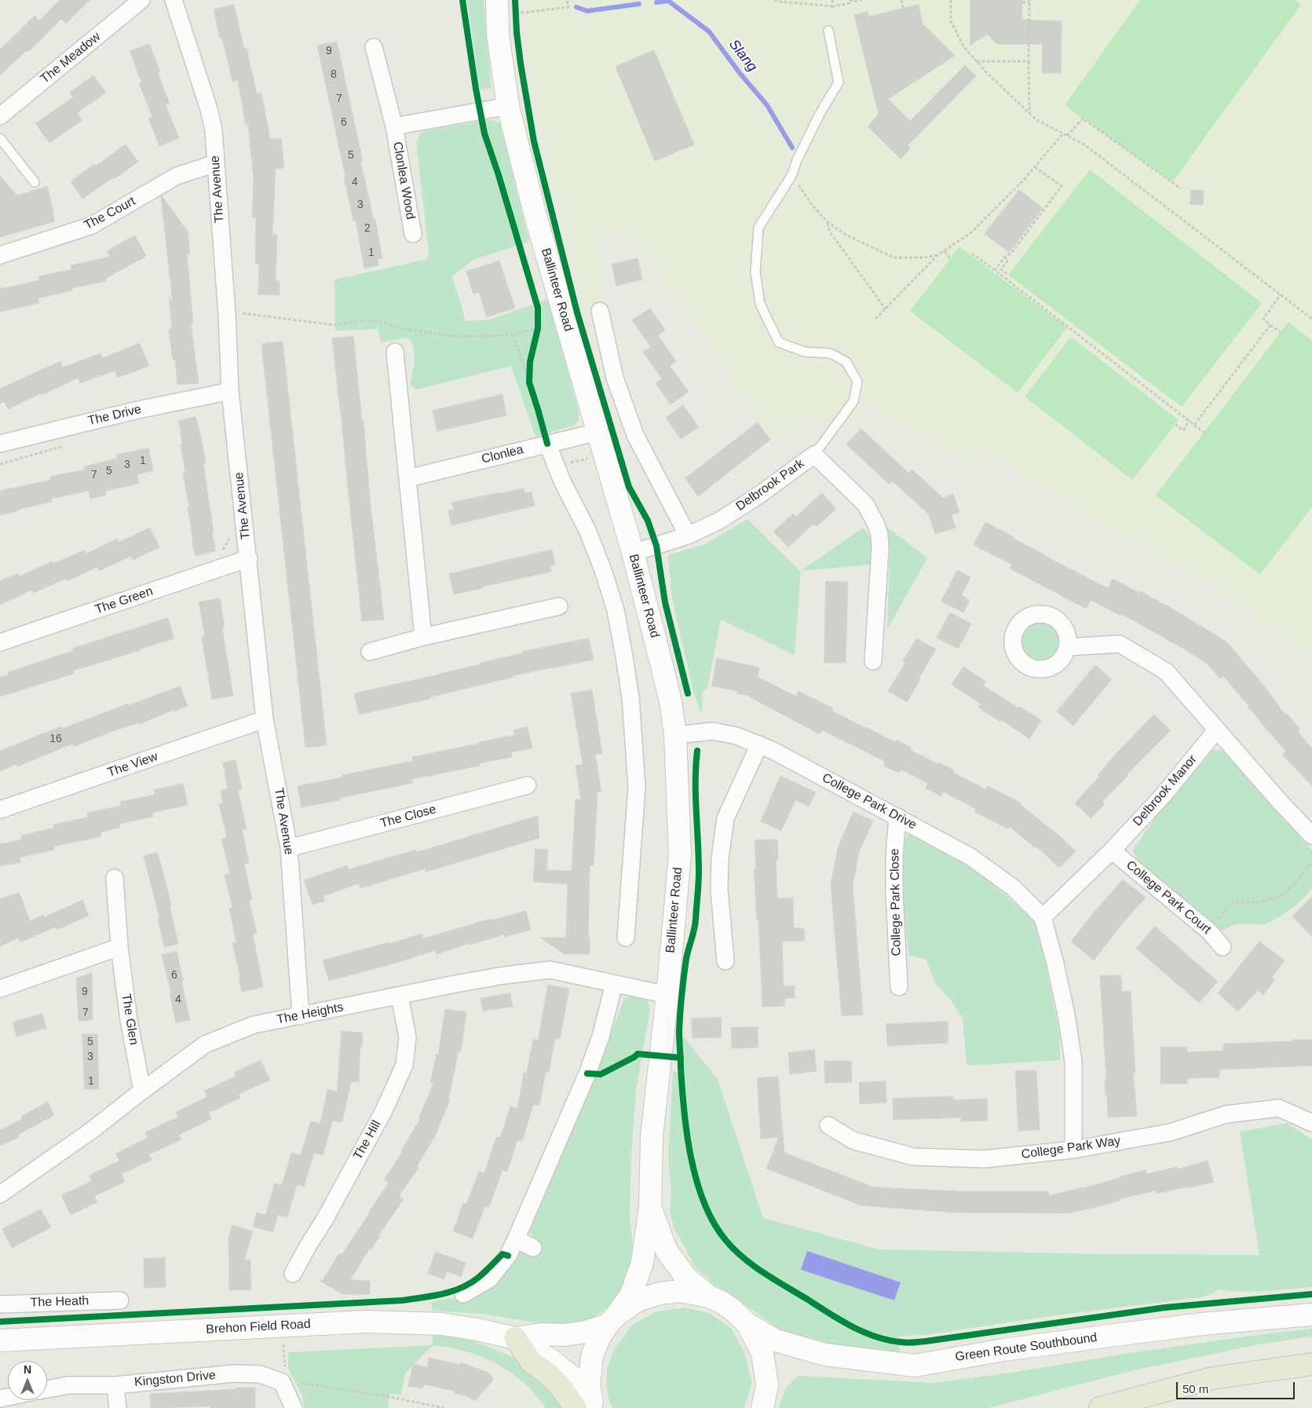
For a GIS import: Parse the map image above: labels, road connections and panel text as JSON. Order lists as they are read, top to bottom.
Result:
{
  "streets": {
    "main road": ["Ballinteer Road", "Brehon Field Road", "Green Route Southbound"],
    "street": [
      "The Meadow",
      "Clonlea Wood",
      "The Avenue",
      "The Court",
      "The Drive",
      "Clonlea",
      "Delbrook Park",
      "The Green",
      "The View",
      "Delbrook Manor",
      "College Park Drive",
      "The Close",
      "College Park Court",
      "College Park Close",
      "The Heights",
      "The Glen",
      "The Hill",
      "College Park Way",
      "The Heath",
      "Kingston Drive"
    ]
  },
  "crossings": [
    ["Clonlea Wood", "Ballinteer Road"],
    ["The Avenue", "The Court"],
    ["The Avenue", "The Drive"],
    ["The Avenue", "The Green"],
    ["The Avenue", "The View"],
    ["The Avenue", "The Close"],
    ["The Avenue", "The Heights"],
    ["Ballinteer Road", "Clonlea"],
    ["Ballinteer Road", "Delbrook Park"],
    ["Ballinteer Road", "College Park Drive"],
    ["Ballinteer Road", "The Heights"],
    ["Ballinteer Road", "Brehon Field Road"],
    ["Delbrook Manor", "College Park Court"],
    ["College Park Drive", "College Park Close"],
    ["College Park Drive", "College Park Way"],
    ["The Heights", "The Glen"],
    ["The Heights", "The Hill"]
  ],
  "water": ["Slang"],
  "house_numbers": [
    "9",
    "8",
    "7",
    "6",
    "5",
    "4",
    "3",
    "2",
    "1",
    "1",
    "3",
    "5",
    "7",
    "16",
    "6",
    "9",
    "4",
    "7",
    "5",
    "3",
    "1"
  ],
  "scale_bar": "50 m",
  "north": "top"
}
